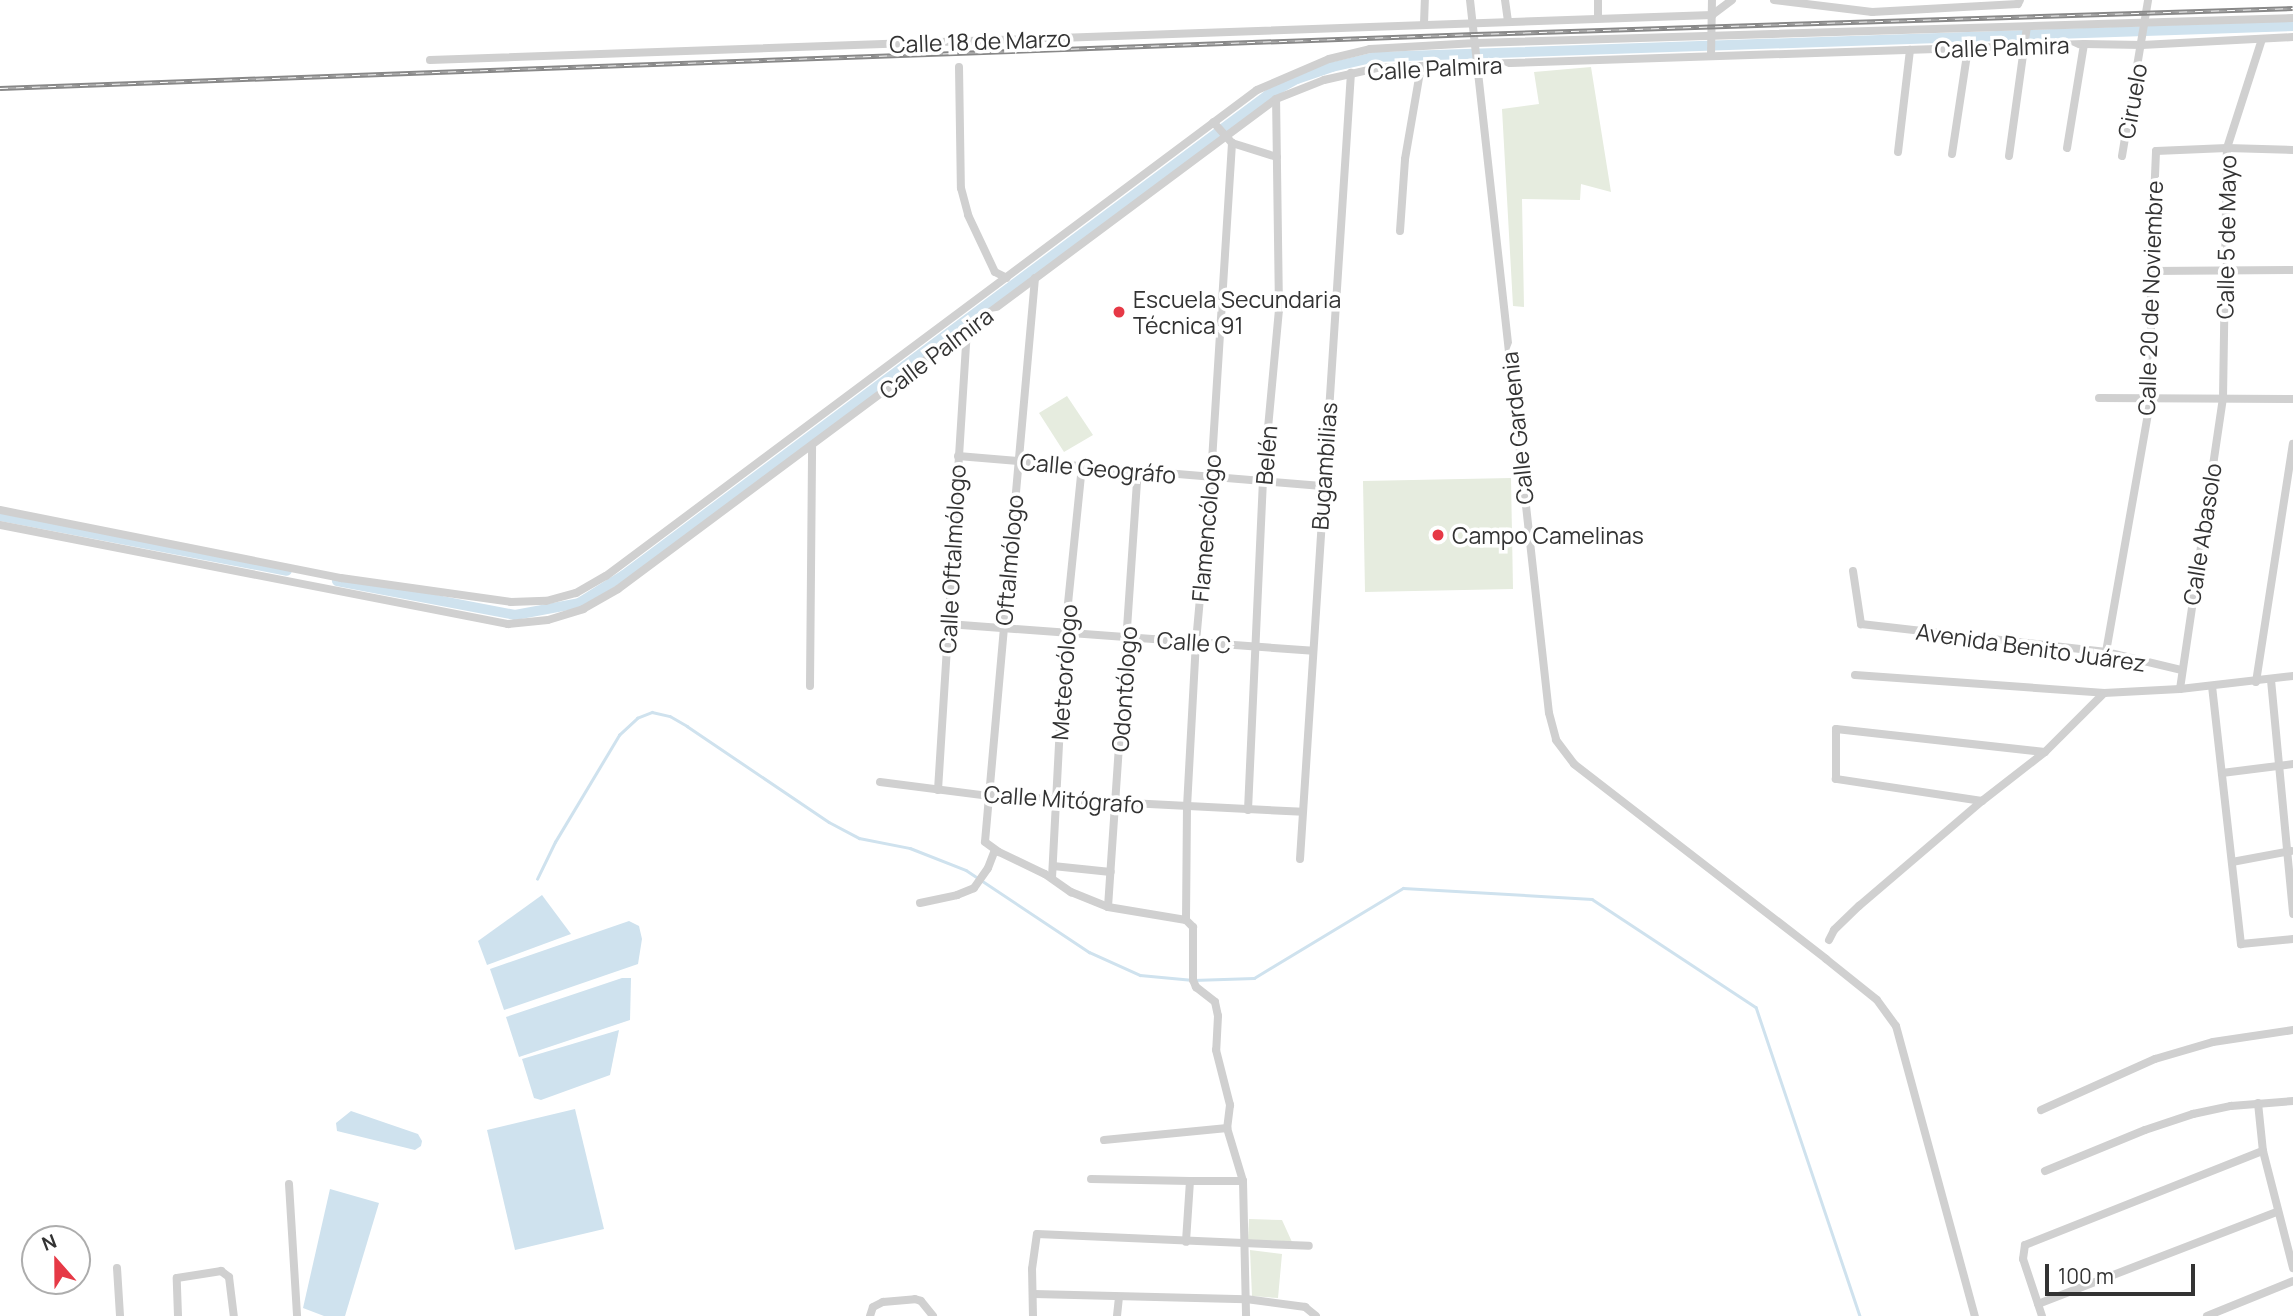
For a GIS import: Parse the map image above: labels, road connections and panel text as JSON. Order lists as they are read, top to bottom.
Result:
{
  "streets": {
    "street": [
      "Calle 18 de Marzo",
      "Calle Palmira",
      "Ciruelo",
      "Calle 5 de Mayo",
      "Calle 20 de Noviembre",
      "Calle Gardenia",
      "Belén",
      "Bugambilias",
      "Calle Geográfo",
      "Flamencólogo",
      "Calle Abasolo",
      "Calle Oftalmólogo",
      "Oftalmólogo",
      "Calle C",
      "Avenida Benito Juárez",
      "Meteorólogo",
      "Odontólogo",
      "Calle Mitógrafo"
    ]
  },
  "crossings": [
    ["Calle 18 de Marzo", "Calle Gardenia"],
    ["Calle Palmira", "Ciruelo"],
    ["Calle Palmira", "Calle 5 de Mayo"],
    ["Calle Palmira", "Calle Gardenia"],
    ["Calle Palmira", "Belén"],
    ["Calle Palmira", "Bugambilias"],
    ["Calle Palmira", "Flamencólogo"],
    ["Calle Palmira", "Calle Oftalmólogo"],
    ["Calle Palmira", "Oftalmólogo"],
    ["Calle 5 de Mayo", "Calle 20 de Noviembre"],
    ["Calle 5 de Mayo", "Calle Abasolo"],
    ["Calle 20 de Noviembre", "Avenida Benito Juárez"],
    ["Belén", "Calle Geográfo"],
    ["Belén", "Calle C"],
    ["Belén", "Calle Mitógrafo"],
    ["Bugambilias", "Calle Geográfo"],
    ["Bugambilias", "Calle C"],
    ["Bugambilias", "Calle Mitógrafo"],
    ["Calle Geográfo", "Flamencólogo"],
    ["Calle Geográfo", "Calle Oftalmólogo"],
    ["Calle Geográfo", "Oftalmólogo"],
    ["Calle Geográfo", "Meteorólogo"],
    ["Calle Geográfo", "Odontólogo"],
    ["Flamencólogo", "Calle C"],
    ["Flamencólogo", "Calle Mitógrafo"],
    ["Calle Abasolo", "Avenida Benito Juárez"],
    ["Calle Oftalmólogo", "Calle C"],
    ["Calle Oftalmólogo", "Calle Mitógrafo"],
    ["Oftalmólogo", "Calle C"],
    ["Oftalmólogo", "Calle Mitógrafo"],
    ["Calle C", "Meteorólogo"],
    ["Calle C", "Odontólogo"],
    ["Meteorólogo", "Calle Mitógrafo"],
    ["Odontólogo", "Calle Mitógrafo"]
  ],
  "places": ["Escuela Secundaria Técnica 91", "Campo Camelinas"],
  "scale_bar": "100 m",
  "north": "top"
}
